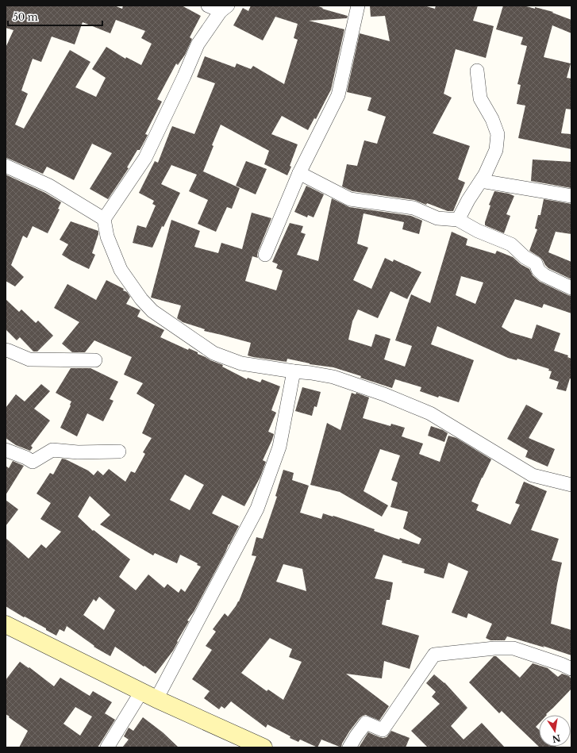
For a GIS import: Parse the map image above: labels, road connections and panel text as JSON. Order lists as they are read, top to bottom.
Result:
{
  "scale_bar": "50 m",
  "north": "bottom"
}
